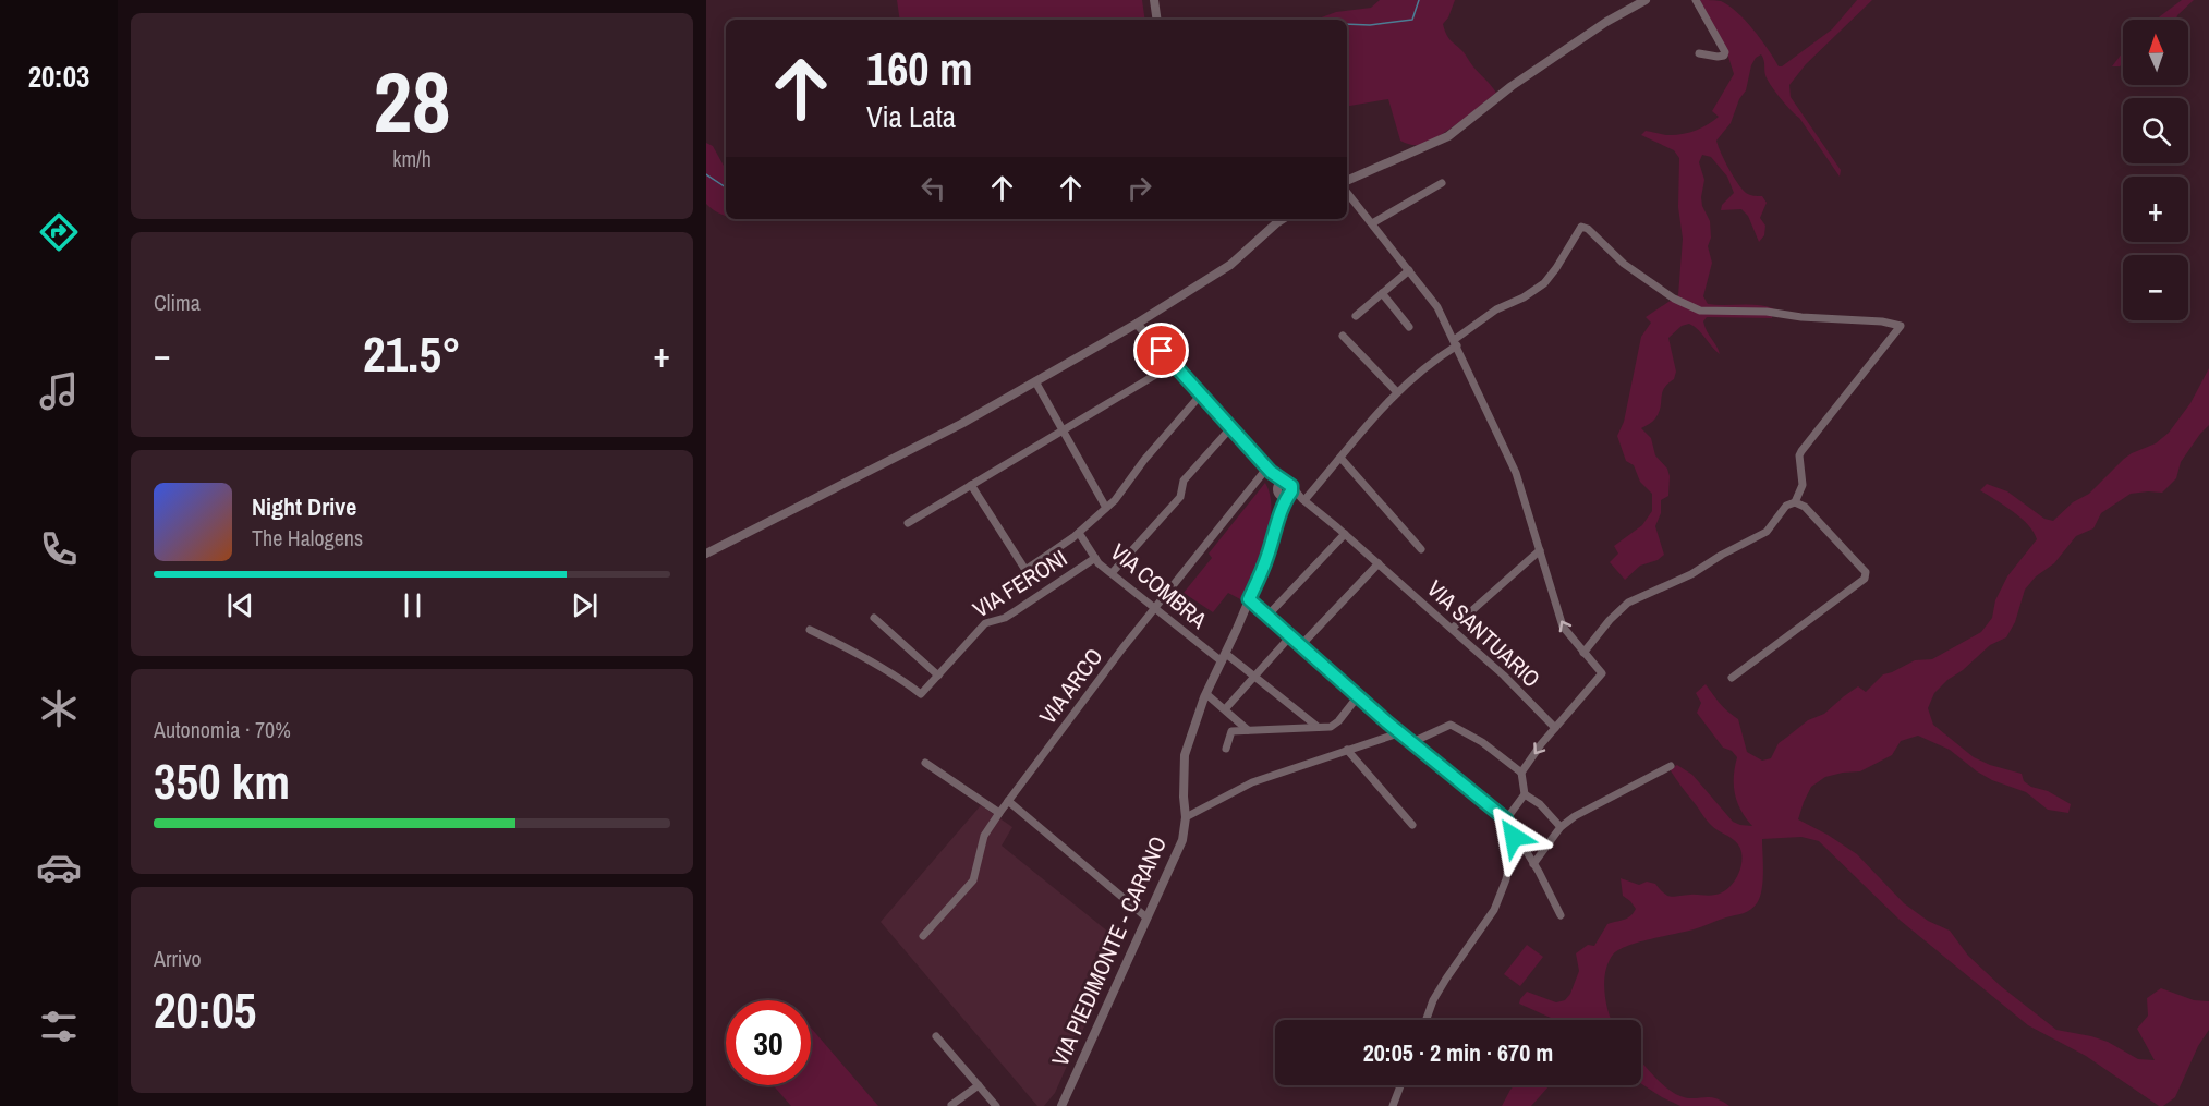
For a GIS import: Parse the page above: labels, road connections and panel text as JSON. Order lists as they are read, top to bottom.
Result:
{
  "streets": {
    "street": [
      "VIA FERONI",
      "VIA COMBRA",
      "VIA SANTUARIO",
      "VIA ARCO",
      "VIA PIEDIMONTE - CARANO"
    ]
  },
  "crossings": [
    ["VIA FERONI", "VIA COMBRA"],
    ["VIA COMBRA", "VIA ARCO"],
    ["VIA COMBRA", "VIA PIEDIMONTE - CARANO"],
    ["VIA SANTUARIO", "VIA PIEDIMONTE - CARANO"]
  ],
  "north": "top",
  "page": {
    "tabs": "20:03",
    "tile": [
      ["28", "km/h"],
      "Clima",
      ["Autonomia · 70%", "350 km"],
      ["Arrivo", "20:05"]
    ],
    "map_buttons": ["+", "−"],
    "turn": ["160 m", "Via Lata"],
    "heat": ["−", "21.5°", "+"],
    "song": ["Night Drive", "The Halogens"],
    "limit": "30",
    "trip": "20:05 · 2 min · 670 m"
  }
}
